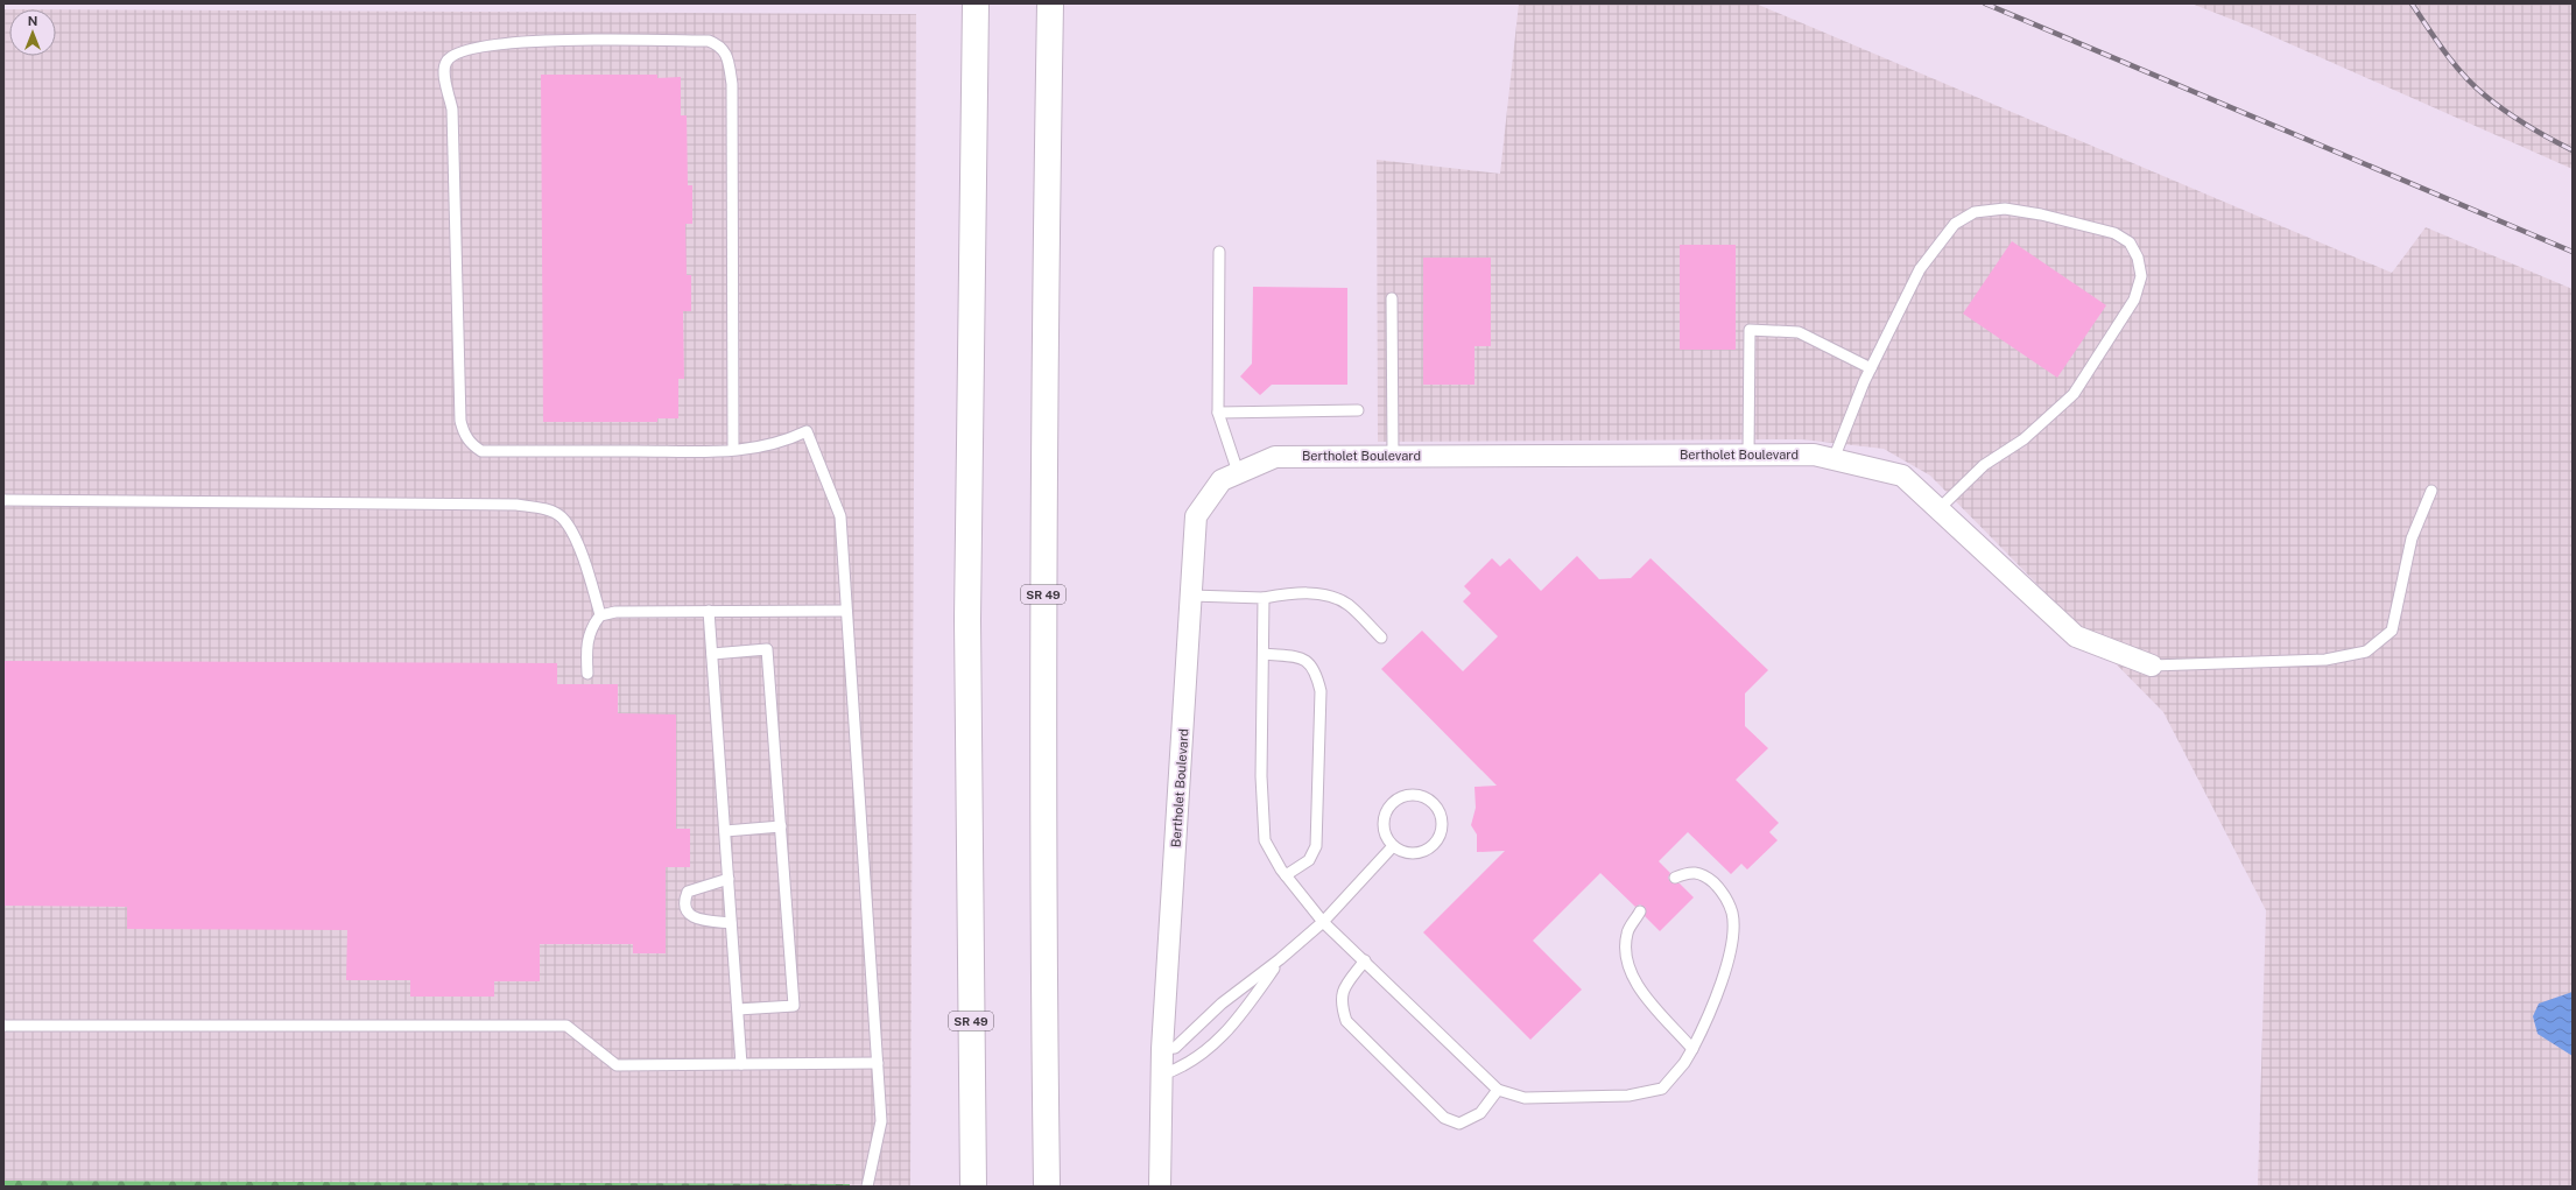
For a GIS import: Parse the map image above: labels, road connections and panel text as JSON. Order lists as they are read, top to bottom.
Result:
{
  "streets": {
    "highway": ["SR 49"],
    "street": ["Bertholet Boulevard"]
  },
  "north": "top"
}
